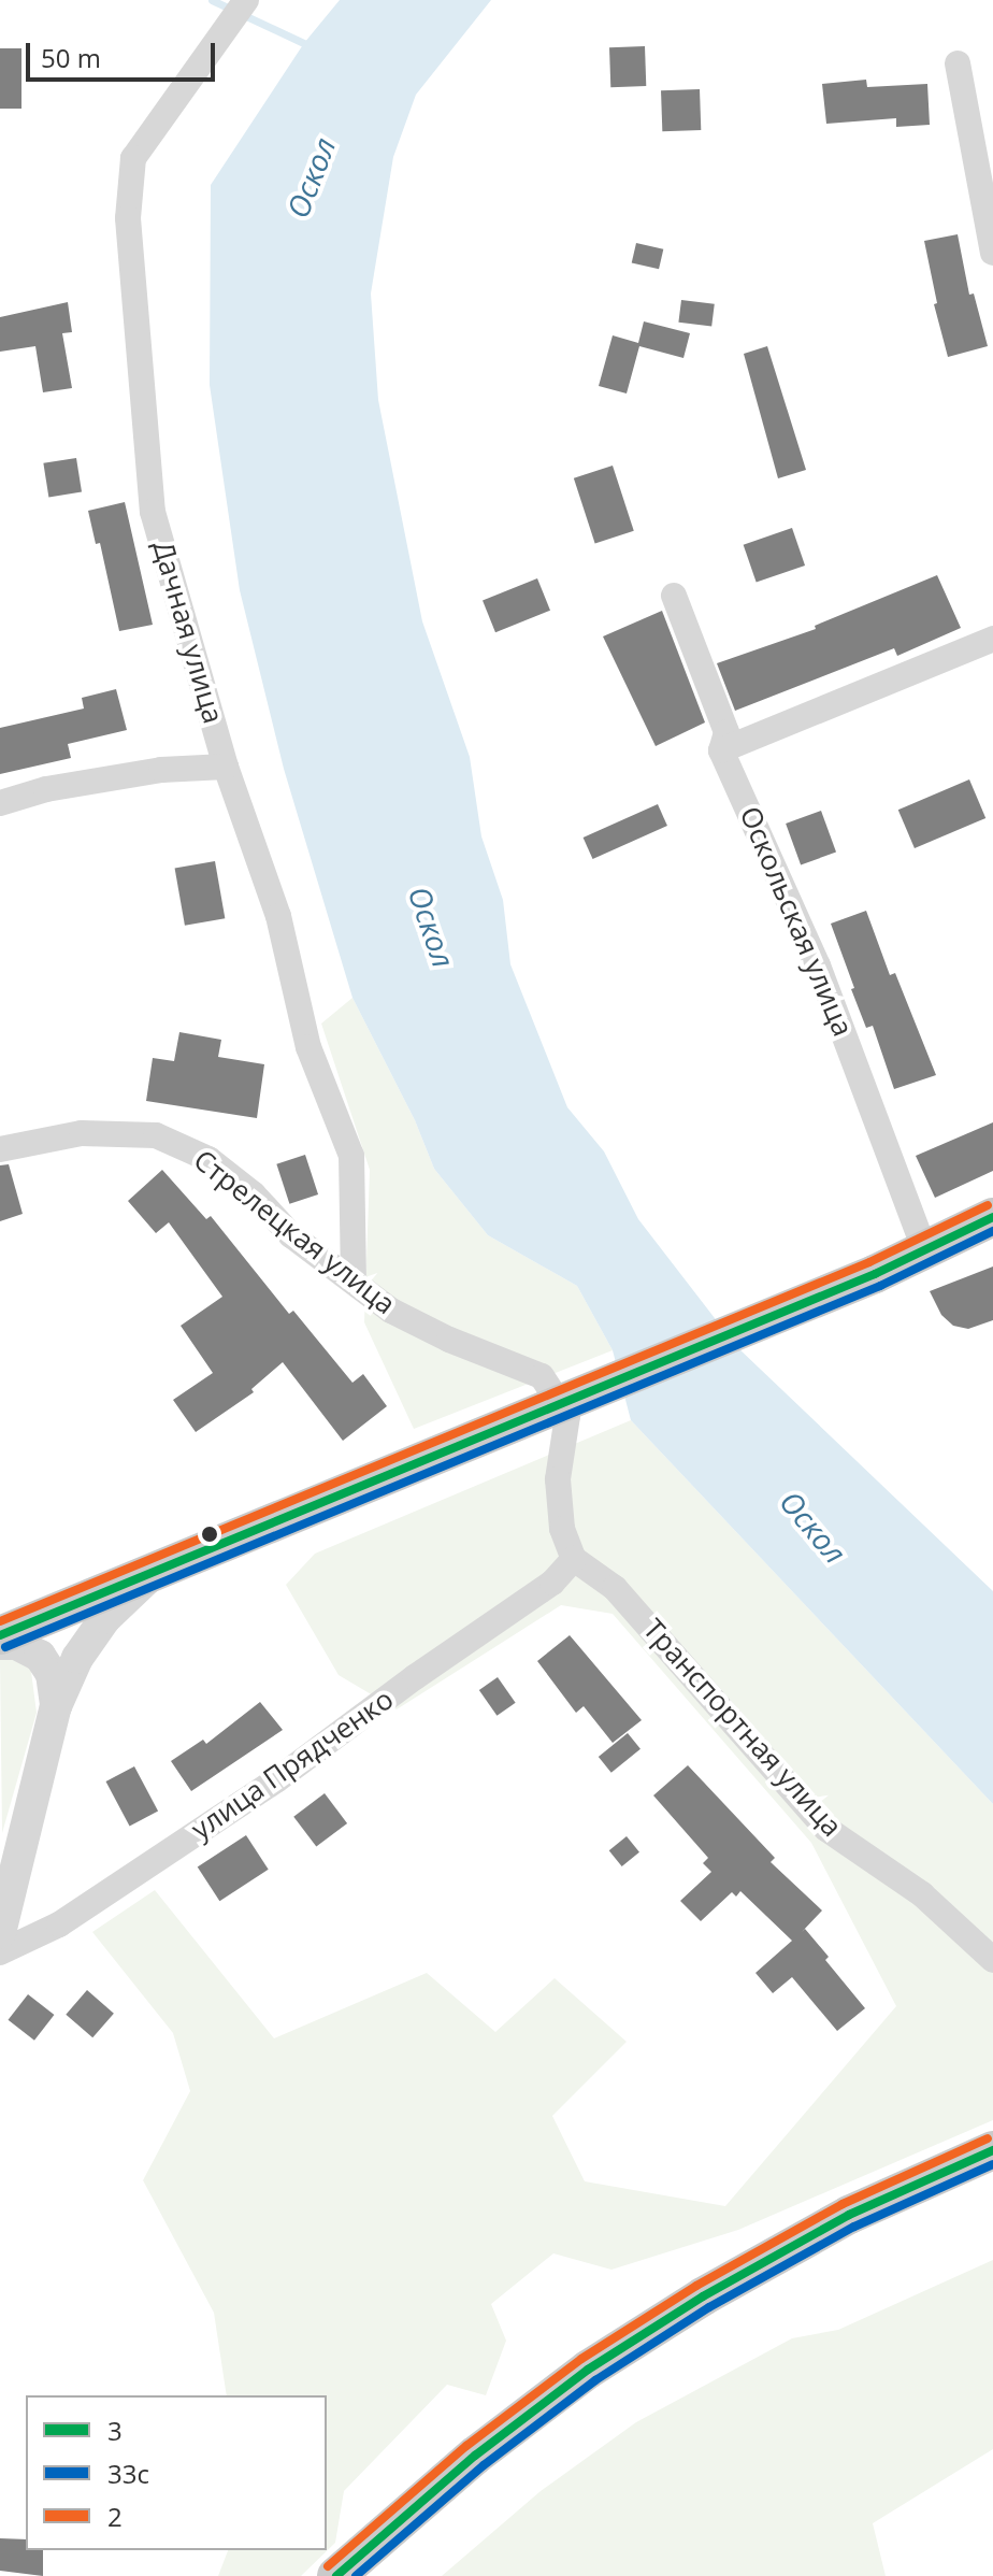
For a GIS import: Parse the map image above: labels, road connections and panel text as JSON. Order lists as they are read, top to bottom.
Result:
{
  "streets": {
    "street": [
      "Дачная улица",
      "Оскольская улица",
      "Стрелецкая улица",
      "Транспортная улица",
      "улица Прядченко"
    ]
  },
  "crossings": [
    ["Дачная улица", "Стрелецкая улица"],
    ["Стрелецкая улица", "Транспортная улица"],
    ["Стрелецкая улица", "улица Прядченко"],
    ["Транспортная улица", "улица Прядченко"]
  ],
  "water": ["Оскол"],
  "lines": ["transit line 2", "transit line 3", "transit line 33с"],
  "legend": ["3", "33с", "2"],
  "scale_bar": "50 m"
}
